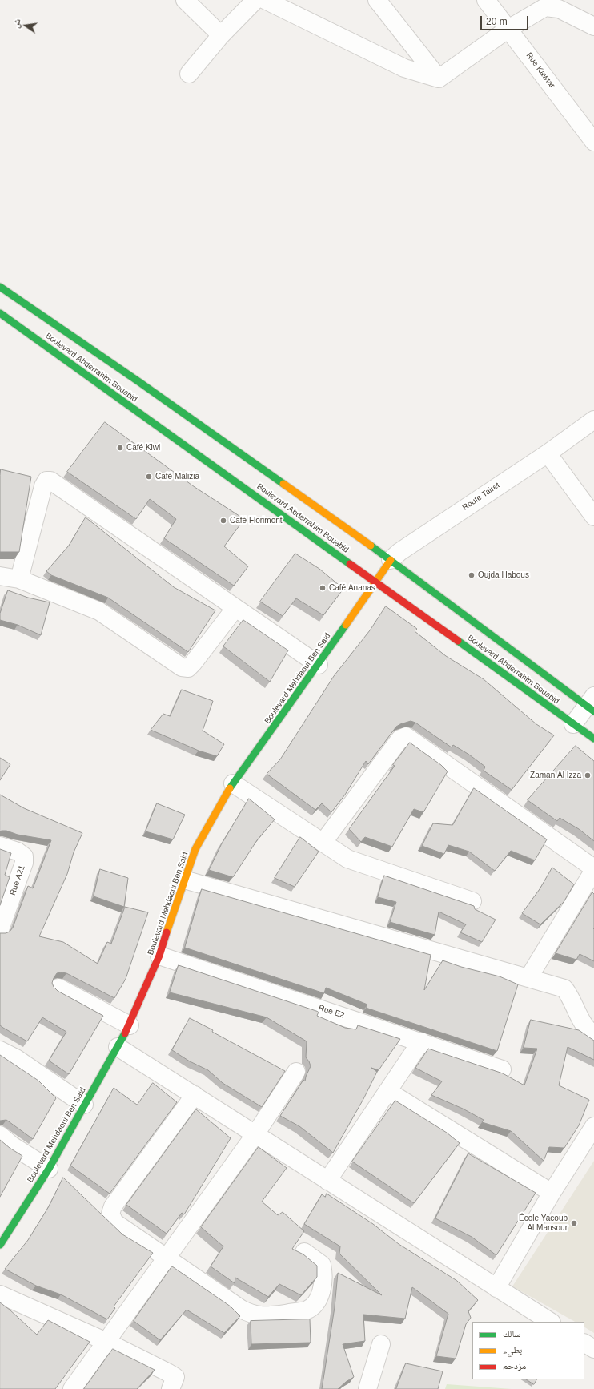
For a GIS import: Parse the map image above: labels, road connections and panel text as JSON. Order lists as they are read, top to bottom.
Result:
{
  "streets": {
    "main road": ["Boulevard Abderrahim Bouabid", "Route Tairet", "Boulevard Mehdaoui Ben Said"],
    "street": ["Rue Kawtar", "Rue A21", "Rue E2"]
  },
  "crossings": [
    ["Boulevard Abderrahim Bouabid", "Route Tairet"],
    ["Boulevard Abderrahim Bouabid", "Boulevard Mehdaoui Ben Said"],
    ["Route Tairet", "Boulevard Mehdaoui Ben Said"],
    ["Boulevard Mehdaoui Ben Said", "Rue E2"]
  ],
  "places": [
    "Café Kiwi",
    "Café Malizia",
    "Café Florimont",
    "Oujda Habous",
    "Café Ananas",
    "Zaman Al Izza",
    "École Yacoub Al Mansour"
  ],
  "legend": ["سالك", "بطيء", "مزدحم"],
  "scale_bar": "20 m",
  "north": "left"
}
